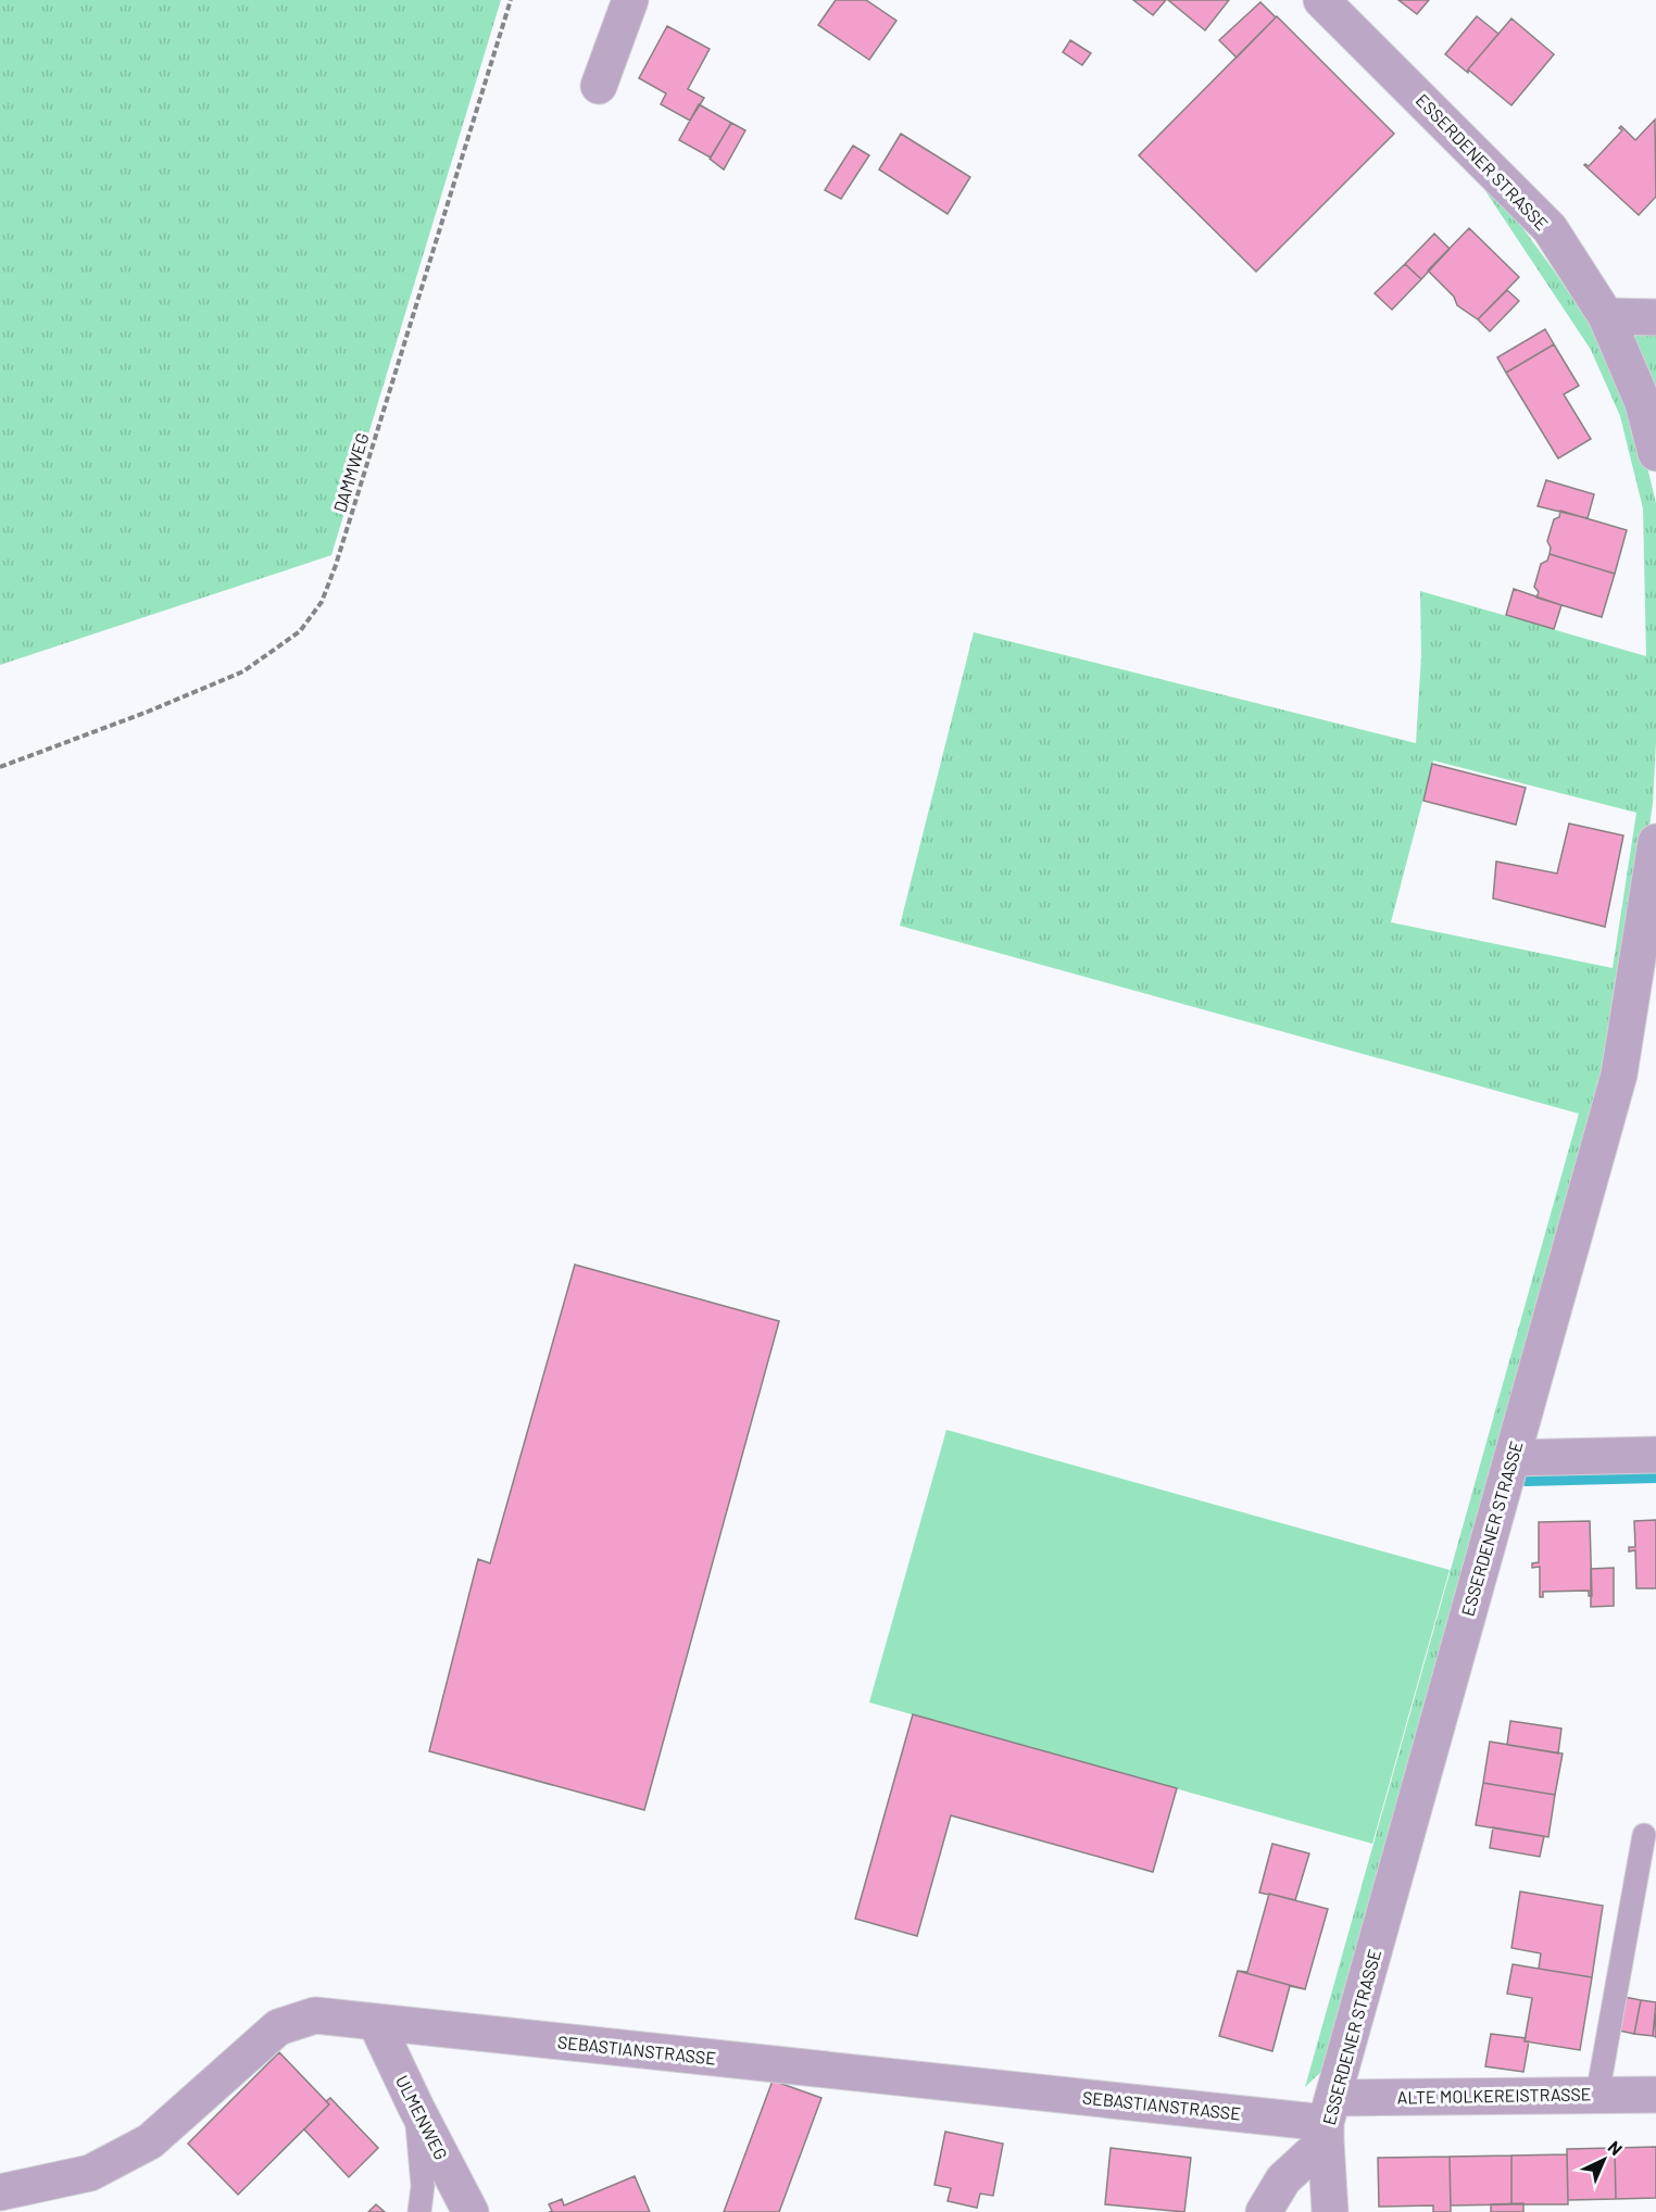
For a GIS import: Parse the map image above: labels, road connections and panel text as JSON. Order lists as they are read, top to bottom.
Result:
{
  "streets": {
    "street": [
      "ESSERDENER STRASSE",
      "SEBASTIANSTRASSE",
      "ALTE MOLKEREISTRASSE",
      "ULMENWEG"
    ],
    "path": ["DAMMWEG"]
  },
  "crossings": [
    ["ESSERDENER STRASSE", "SEBASTIANSTRASSE"],
    ["ESSERDENER STRASSE", "ALTE MOLKEREISTRASSE"],
    ["SEBASTIANSTRASSE", "ALTE MOLKEREISTRASSE"],
    ["SEBASTIANSTRASSE", "ULMENWEG"]
  ],
  "north": "top right"
}
